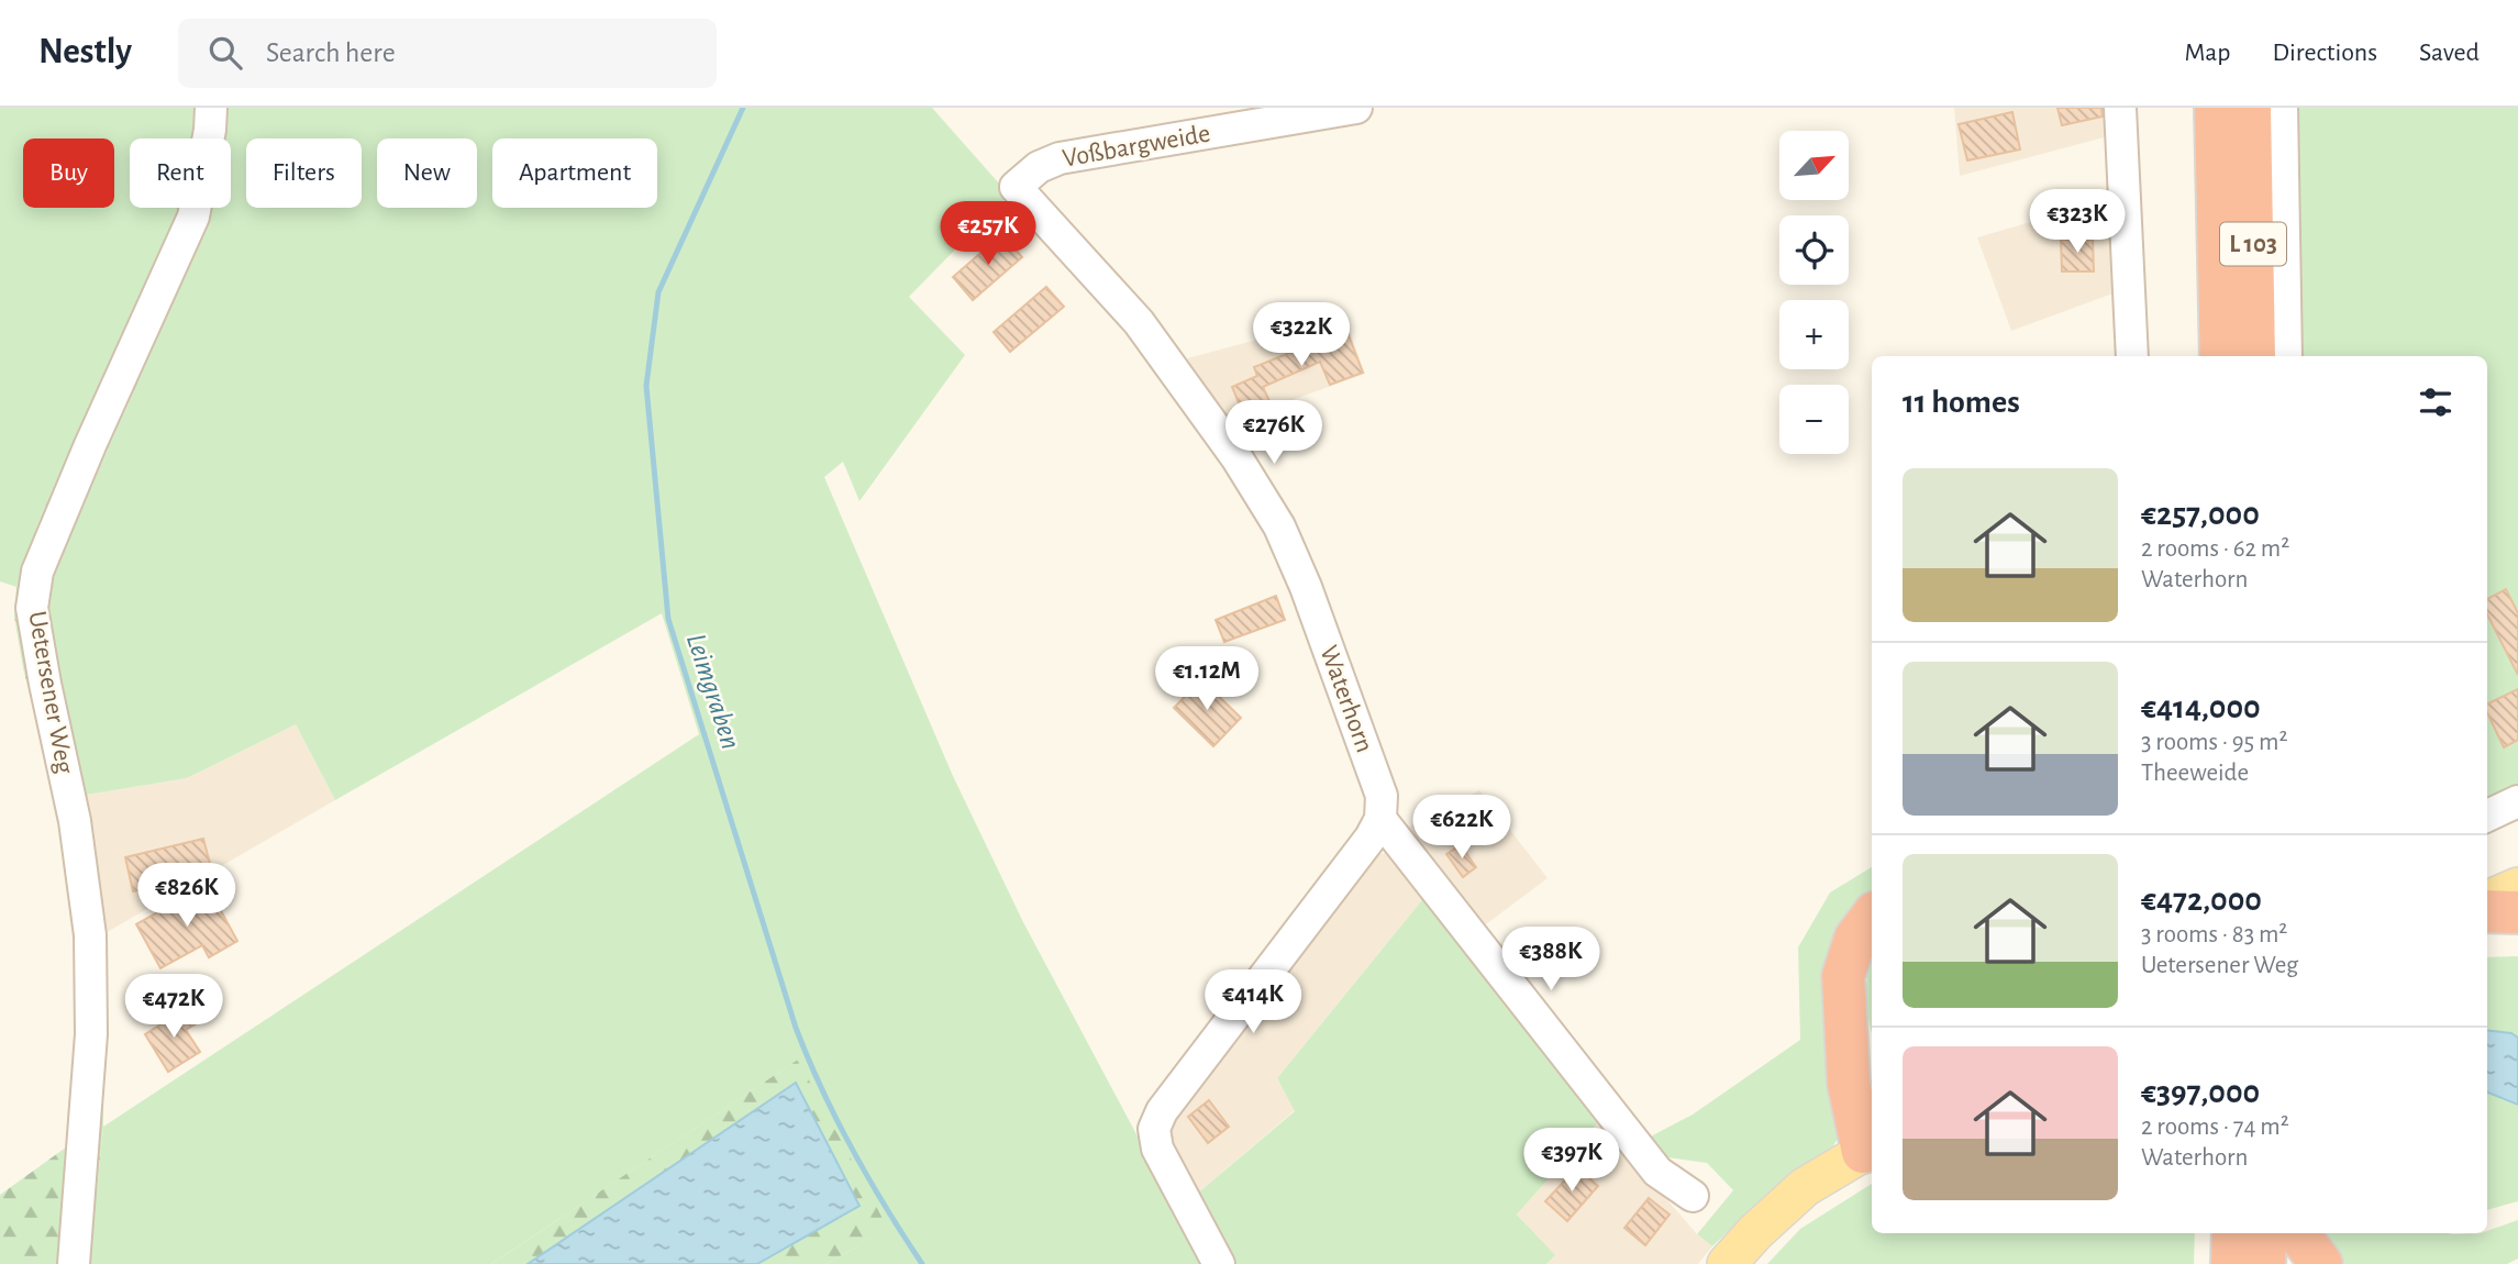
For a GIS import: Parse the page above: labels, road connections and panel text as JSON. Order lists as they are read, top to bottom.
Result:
{
  "streets": {
    "highway": ["L 103"],
    "street": ["Voßbargweide", "Uetersener Weg", "Waterhorn"]
  },
  "crossings": [
    ["Voßbargweide", "Waterhorn"]
  ],
  "water": ["Leimgraben"],
  "north": "top right",
  "page": {
    "header": "Nestly",
    "search": "Search here",
    "nav": ["Map", "Directions", "Saved"],
    "map_buttons": ["+", "−"],
    "chip": [
      "Buy",
      "Rent",
      "Filters",
      "New",
      "Apartment"
    ],
    "price": [
      "€323K",
      "€257K",
      "€322K",
      "€276K",
      "€1.12M",
      "€622K",
      "€826K",
      "€388K",
      "€414K",
      "€472K",
      "€397K"
    ],
    "heading": "11 homes",
    "list": [
      {
        "name": "€257,000",
        "note": "2 rooms · 62 m² · Waterhorn"
      },
      {
        "name": "€414,000",
        "note": "3 rooms · 95 m² · Theeweide"
      },
      {
        "name": "€472,000",
        "note": "3 rooms · 83 m² · Uetersener Weg"
      },
      {
        "name": "€397,000",
        "note": "2 rooms · 74 m² · Waterhorn"
      }
    ]
  }
}
